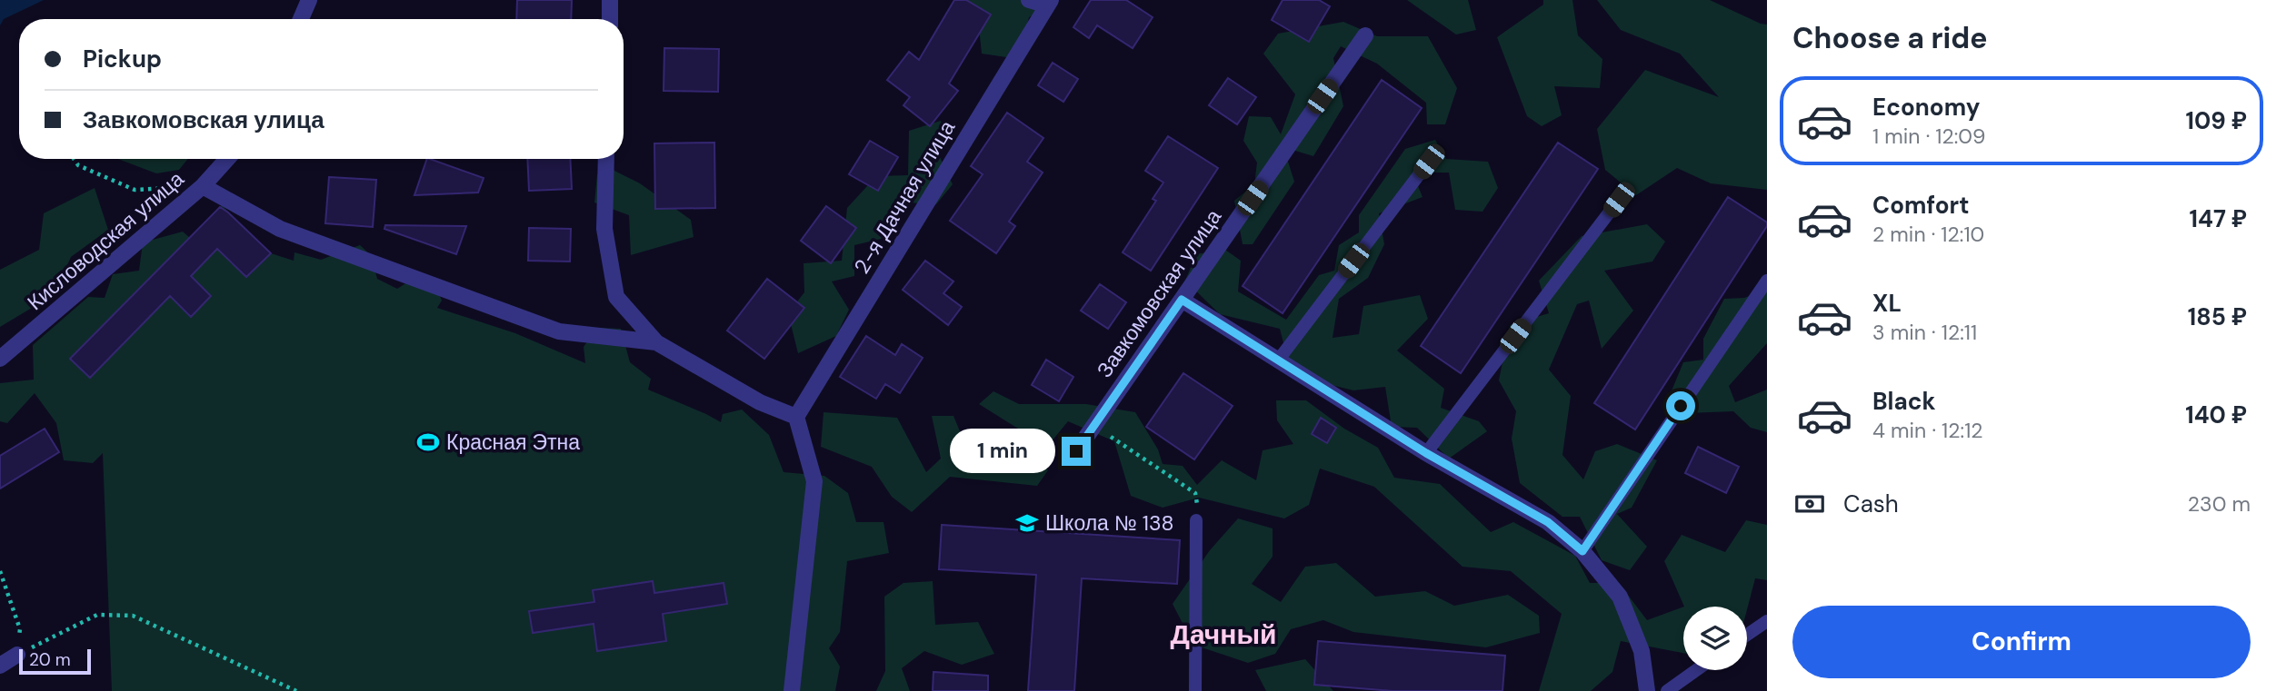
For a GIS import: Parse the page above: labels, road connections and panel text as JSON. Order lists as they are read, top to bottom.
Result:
{
  "streets": {
    "street": ["2-я Дачная улица", "Кисловодская улица", "Завкомовская улица"]
  },
  "districts": ["Дачный"],
  "places": {
    "sports": ["Красная Этна"],
    "school or university": ["Школа № 138"]
  },
  "scale_bar": "20 m",
  "page": {
    "heading": "Choose a ride",
    "banner": ["Pickup", "Завкомовская улица"],
    "list": [
      {
        "name": "Economy",
        "note": "1 min · 12:09",
        "value": "109 ₽"
      },
      {
        "name": "Comfort",
        "note": "2 min · 12:10",
        "value": "147 ₽"
      },
      {
        "name": "XL",
        "note": "3 min · 12:11",
        "value": "185 ₽"
      },
      {
        "name": "Black",
        "note": "4 min · 12:12",
        "value": "140 ₽"
      }
    ],
    "bubble": "1 min",
    "pay": ["Cash", "230 m"],
    "buttons": "Confirm",
    "scale": "20 m"
  }
}
